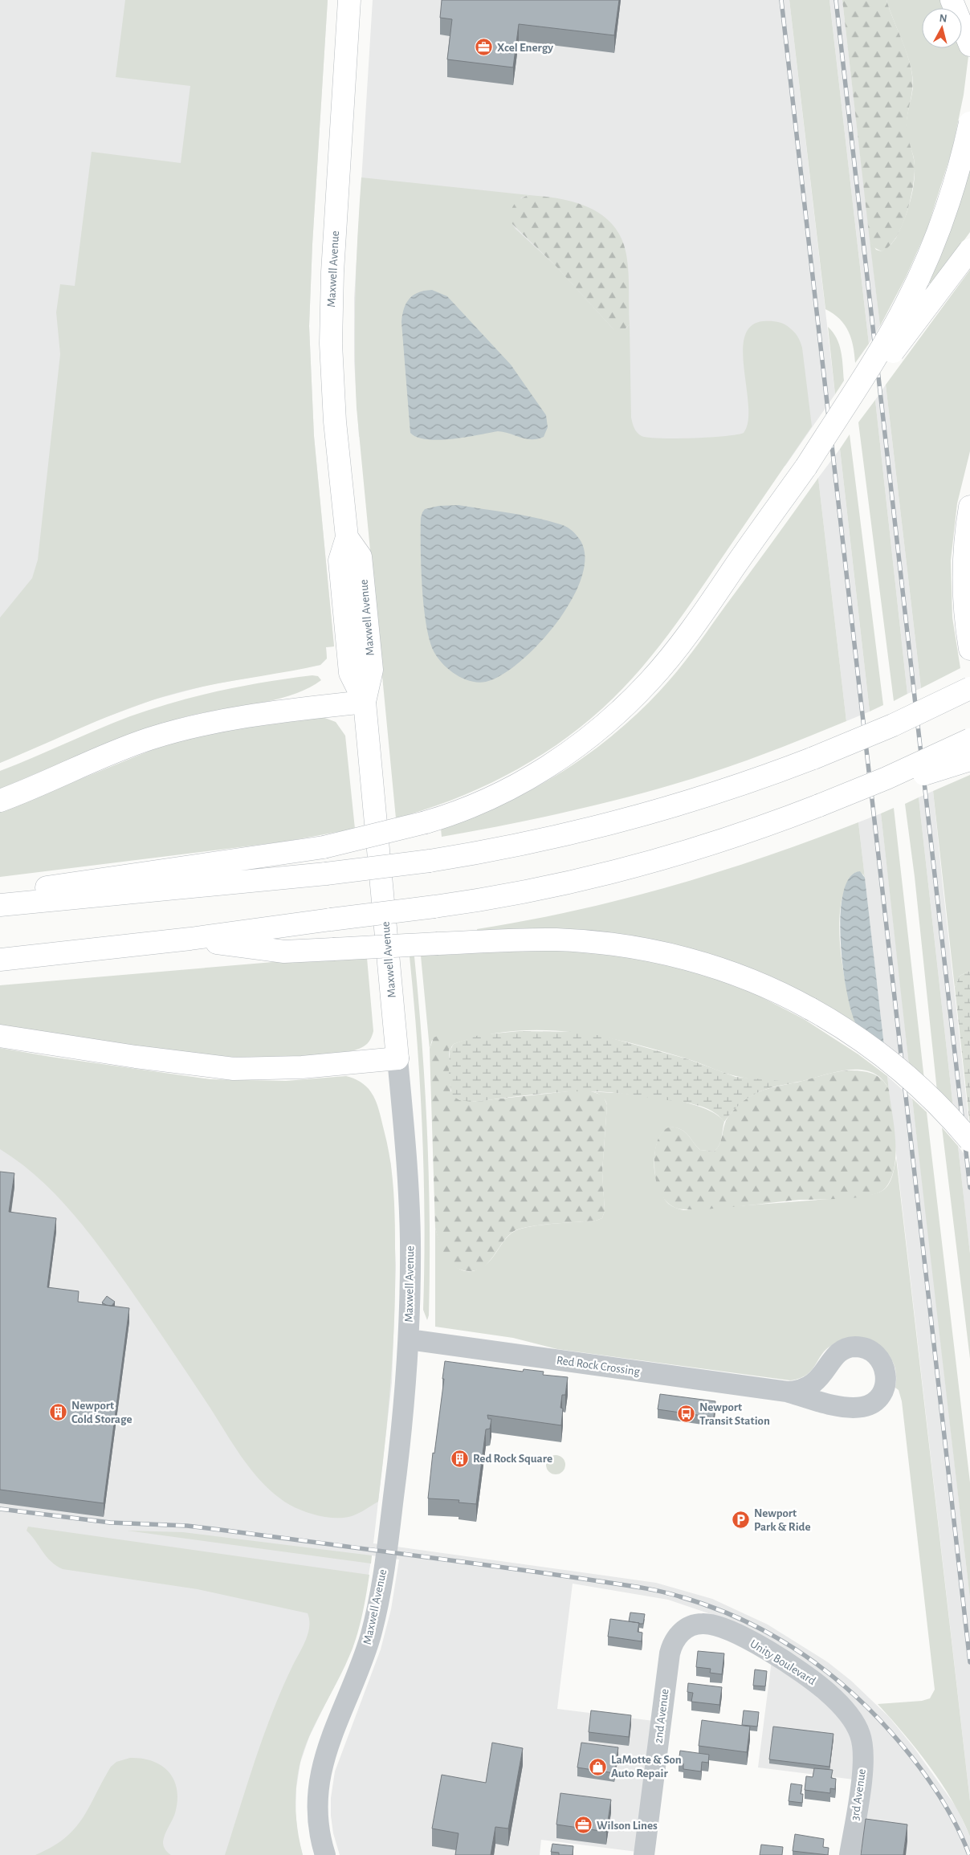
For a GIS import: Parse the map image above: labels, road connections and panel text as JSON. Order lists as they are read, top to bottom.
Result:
{
  "streets": {
    "main road": ["Maxwell Avenue"],
    "street": [
      "Red Rock Crossing",
      "Unity Boulevard",
      "2nd Avenue",
      "3rd Avenue"
    ]
  },
  "crossings": [
    ["Maxwell Avenue", "Red Rock Crossing"],
    ["Unity Boulevard", "2nd Avenue"],
    ["Unity Boulevard", "3rd Avenue"]
  ],
  "places": {
    "office": ["Xcel Energy", "Wilson Lines"],
    "building": ["Newport Cold Storage", "Red Rock Square"],
    "bus stop": ["Newport Transit Station"],
    "parking": ["Newport Park & Ride"],
    "shop": ["LaMotte & Son Auto Repair"]
  },
  "north": "top"
}
